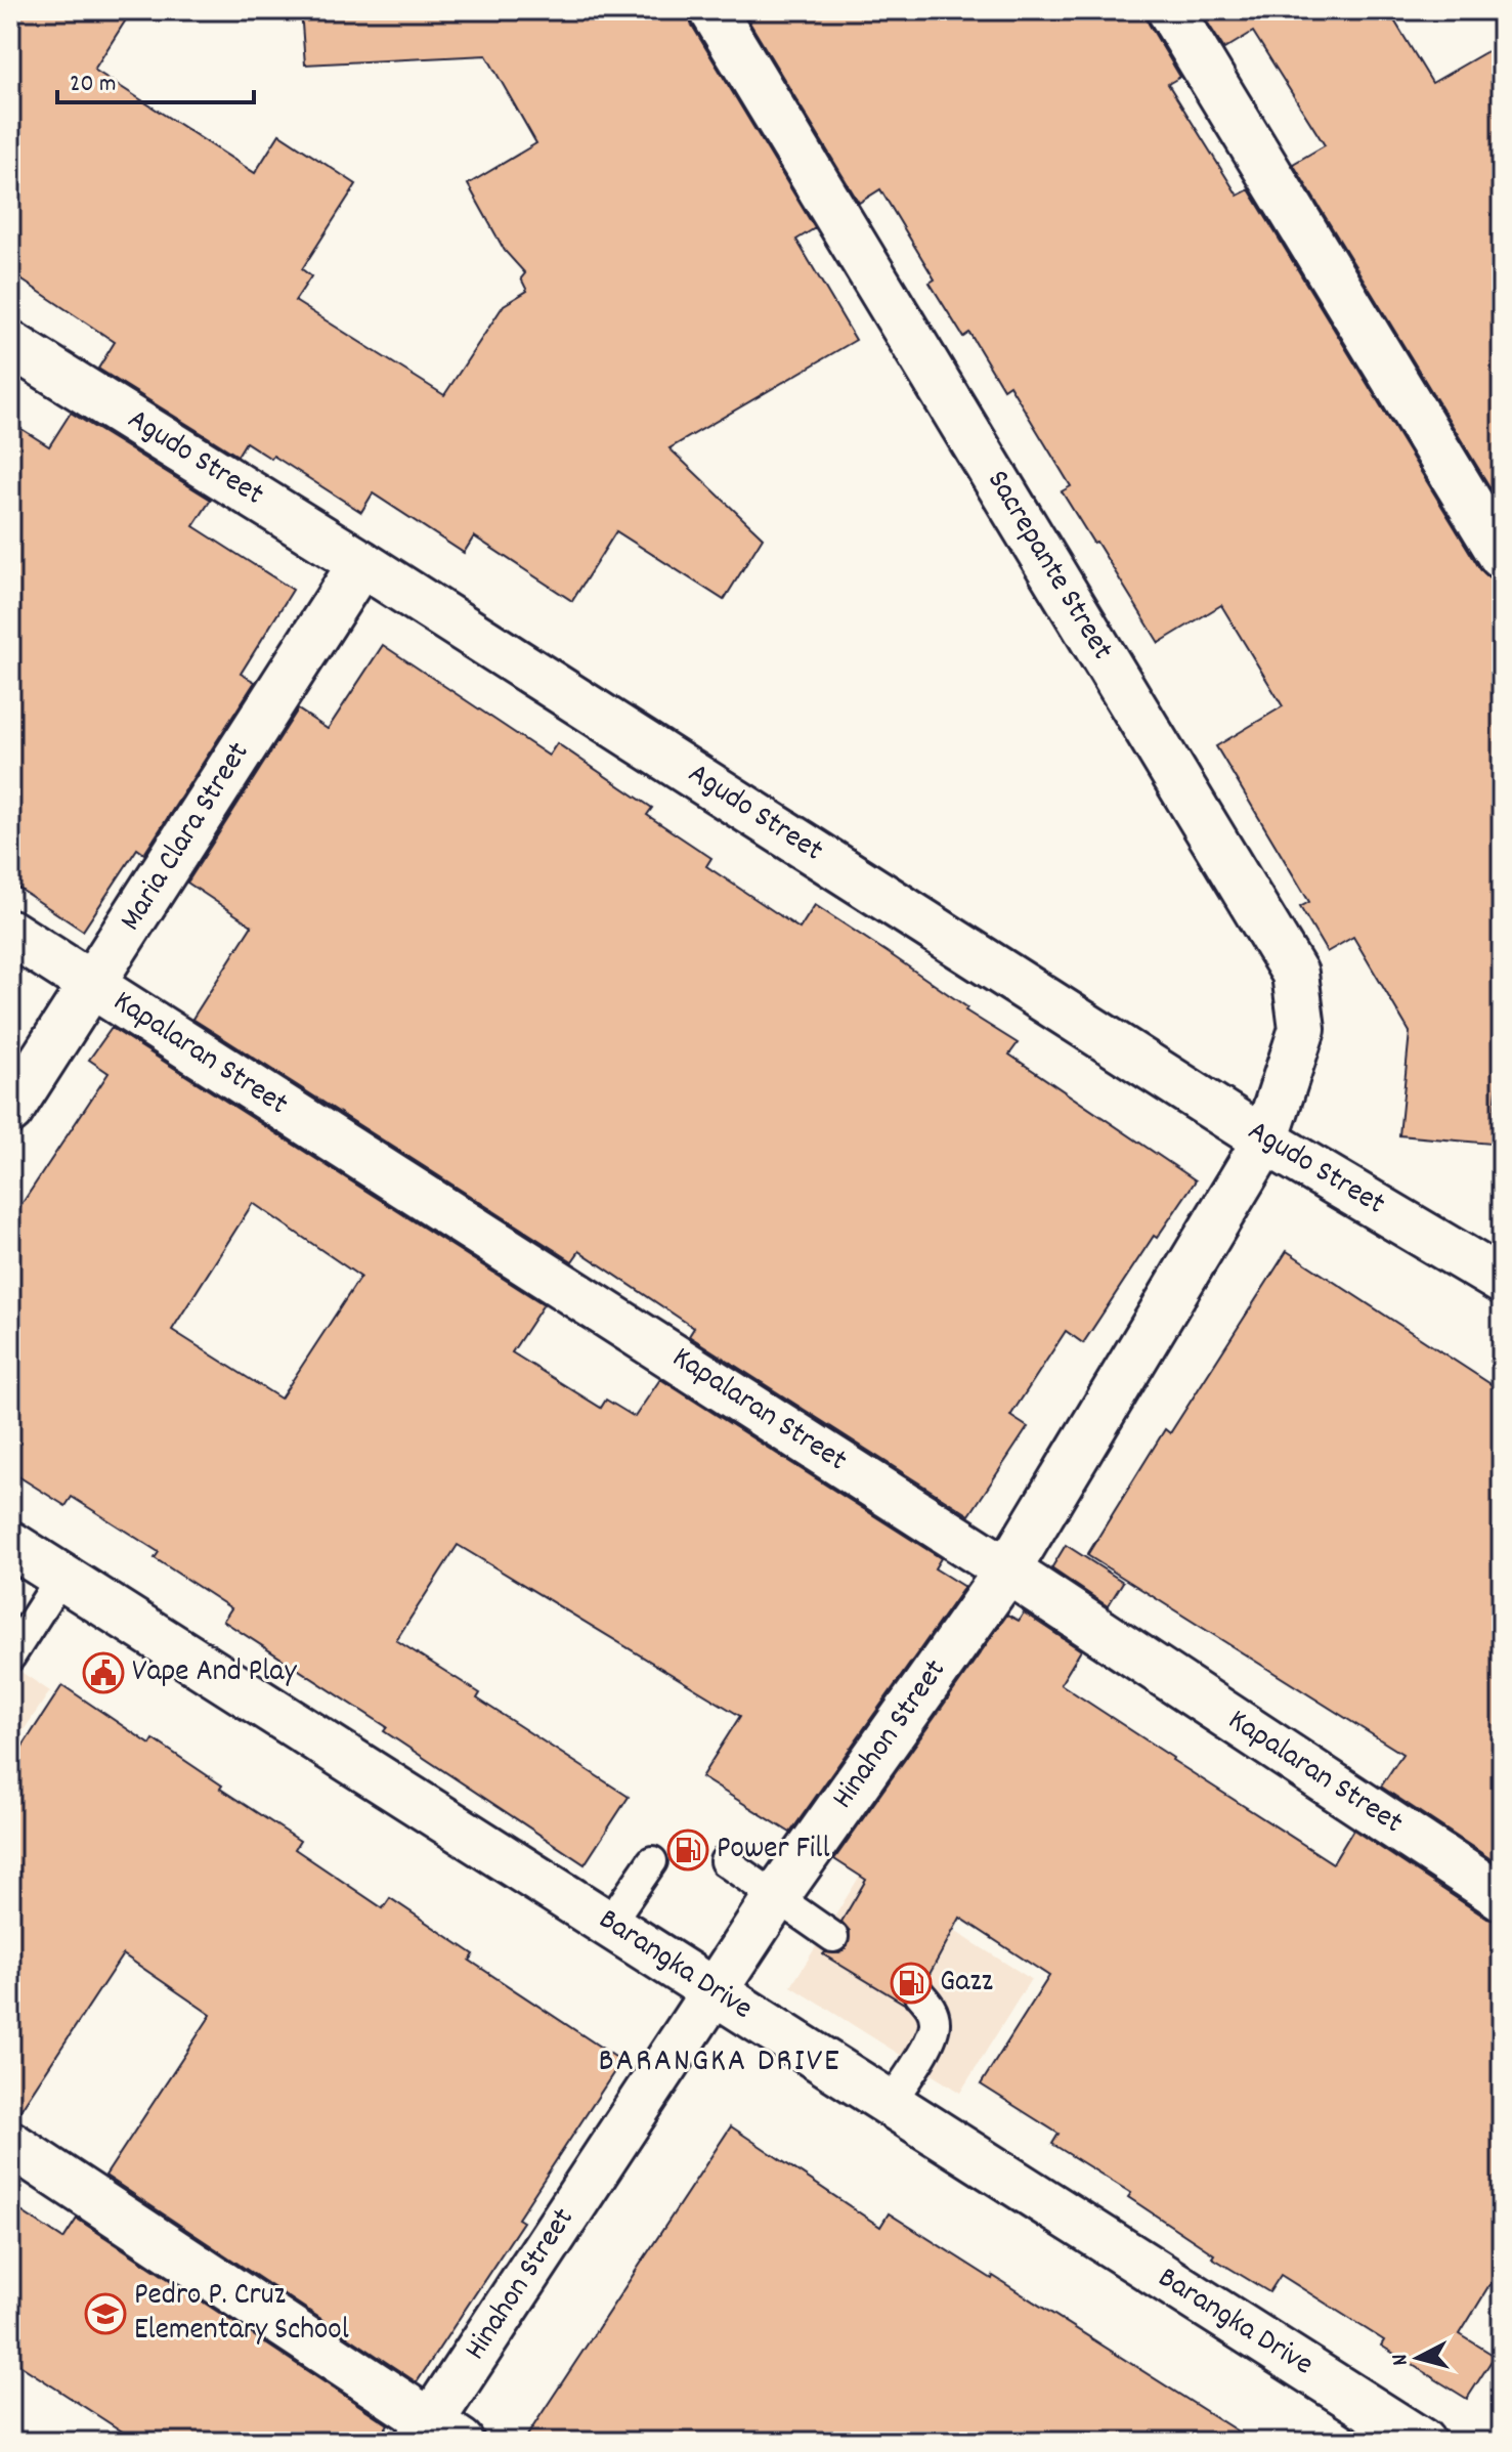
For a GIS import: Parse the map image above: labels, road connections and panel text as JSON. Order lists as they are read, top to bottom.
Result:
{
  "streets": {
    "street": [
      "Agudo Street",
      "Sacrepante Street",
      "Maria Clara Street",
      "Kapalaran Street",
      "Hinahon Street",
      "Barangka Drive"
    ]
  },
  "crossings": [
    ["Agudo Street", "Sacrepante Street"],
    ["Agudo Street", "Maria Clara Street"],
    ["Agudo Street", "Hinahon Street"],
    ["Sacrepante Street", "Hinahon Street"],
    ["Maria Clara Street", "Kapalaran Street"],
    ["Kapalaran Street", "Hinahon Street"],
    ["Hinahon Street", "Barangka Drive"]
  ],
  "districts": ["BARANGKA DRIVE"],
  "places": {
    "public building": ["Vape And Play"],
    "fuel station": ["Power Fill", "Gazz"],
    "school or university": ["Pedro P. Cruz Elementary School"]
  },
  "scale_bar": "20 m",
  "north": "left"
}
